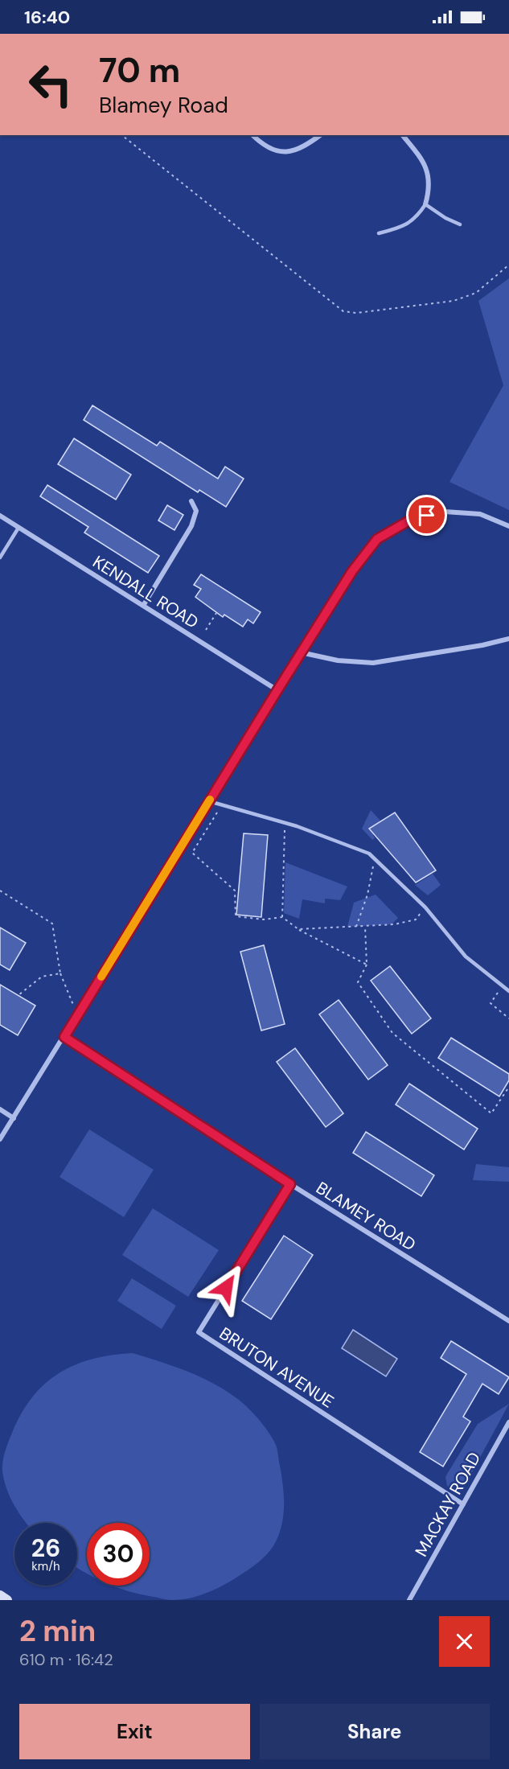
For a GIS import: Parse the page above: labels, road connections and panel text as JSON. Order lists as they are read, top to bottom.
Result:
{
  "streets": {
    "street": [
      "KENDALL ROAD",
      "BLAMEY ROAD",
      "BRUTON AVENUE",
      "MACKAY ROAD"
    ]
  },
  "crossings": [
    ["BLAMEY ROAD", "BRUTON AVENUE"],
    ["BRUTON AVENUE", "MACKAY ROAD"]
  ],
  "page": {
    "status": "16:40",
    "turn": ["70 m", "Blamey Road"],
    "speed": "26 km/h",
    "limit": "30",
    "heading": ["2 min", "610 m · 16:42"],
    "buttons": ["Exit", "Share"]
  }
}
